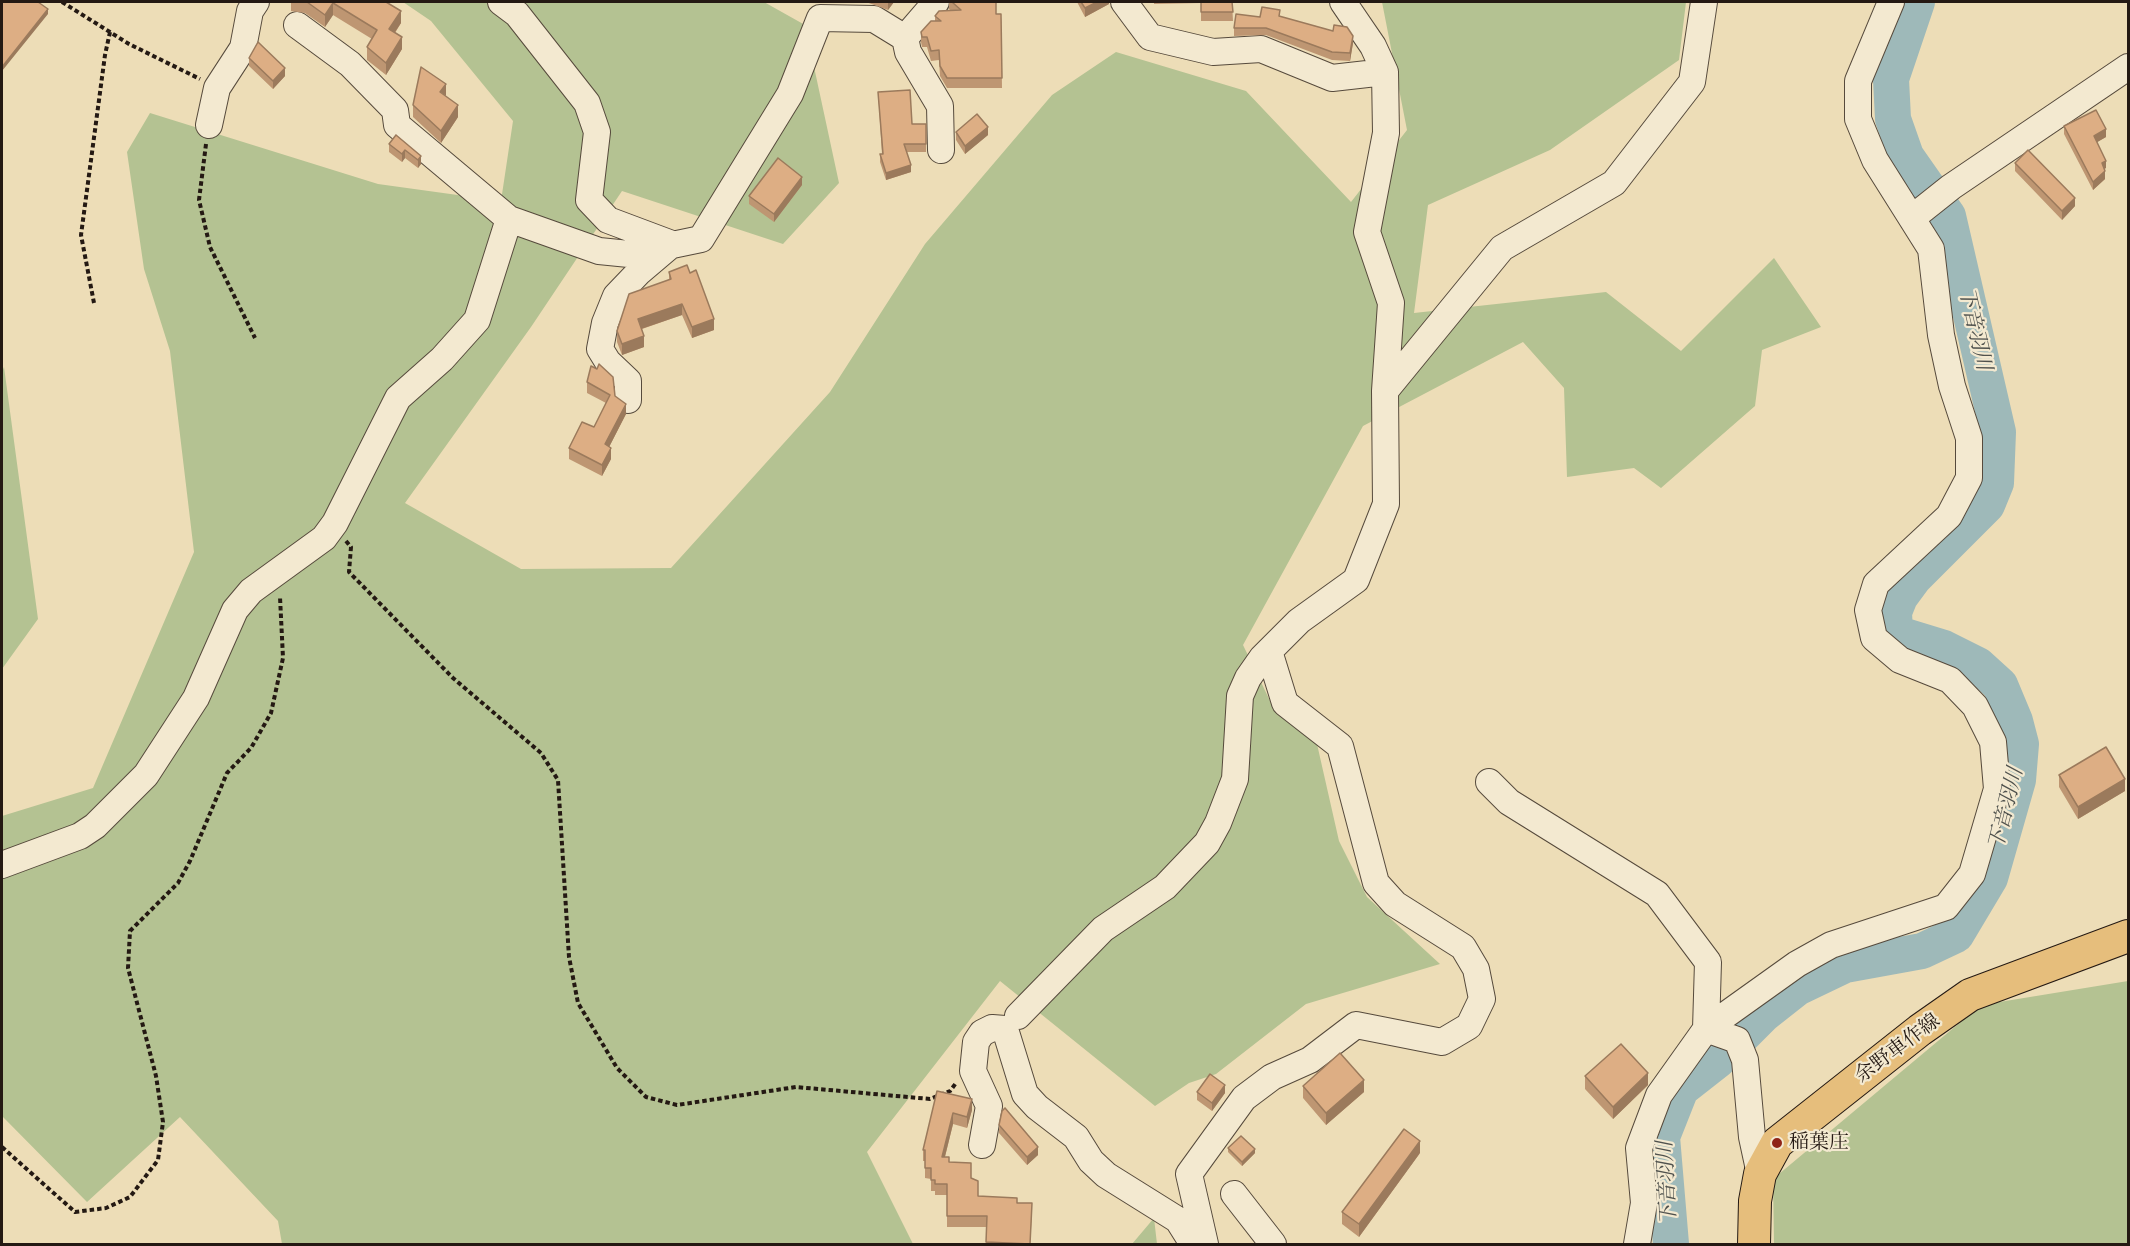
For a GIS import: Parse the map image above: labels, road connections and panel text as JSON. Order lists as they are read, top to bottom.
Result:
{
  "streets": {
    "main road": ["余野車作線"]
  },
  "water": ["下音羽川"],
  "places": ["稲葉庄"]
}
